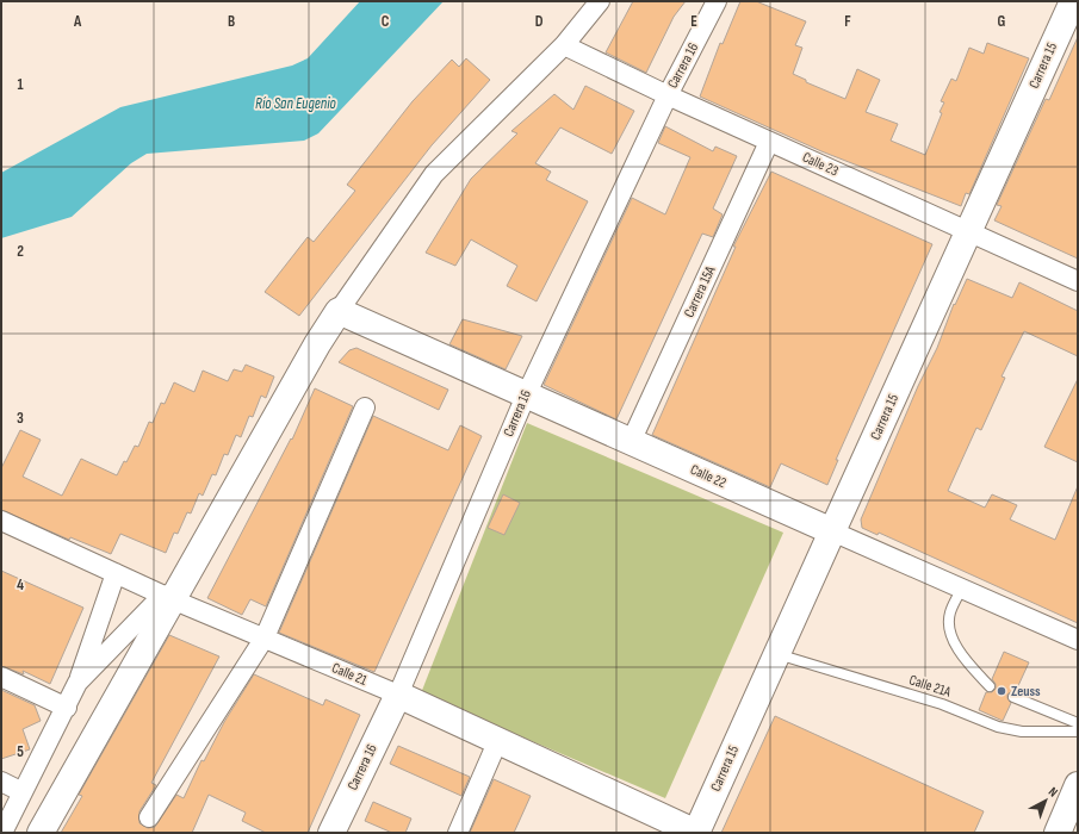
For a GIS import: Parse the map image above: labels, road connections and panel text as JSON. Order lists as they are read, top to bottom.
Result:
{
  "streets": {
    "main road": [
      "Carrera 16",
      "Carrera 15",
      "Calle 22",
      "Calle 21"
    ],
    "street": ["Calle 23", "Carrera 15A"],
    "lane": ["Calle 21A"]
  },
  "crossings": [
    ["Carrera 16", "Calle 23"],
    ["Carrera 16", "Calle 22"],
    ["Carrera 16", "Calle 21"],
    ["Carrera 15", "Calle 23"],
    ["Carrera 15", "Calle 22"],
    ["Carrera 15", "Calle 21"],
    ["Carrera 15", "Calle 21A"],
    ["Calle 23", "Carrera 15A"],
    ["Carrera 15A", "Calle 22"]
  ],
  "water": ["Río San Eugenio"],
  "places": ["Zeuss"],
  "north": "top right",
  "grid": {
    "columns": [
      "A",
      "B",
      "C",
      "D",
      "E",
      "F",
      "G"
    ],
    "rows": [
      "1",
      "2",
      "3",
      "4",
      "5"
    ]
  }
}
